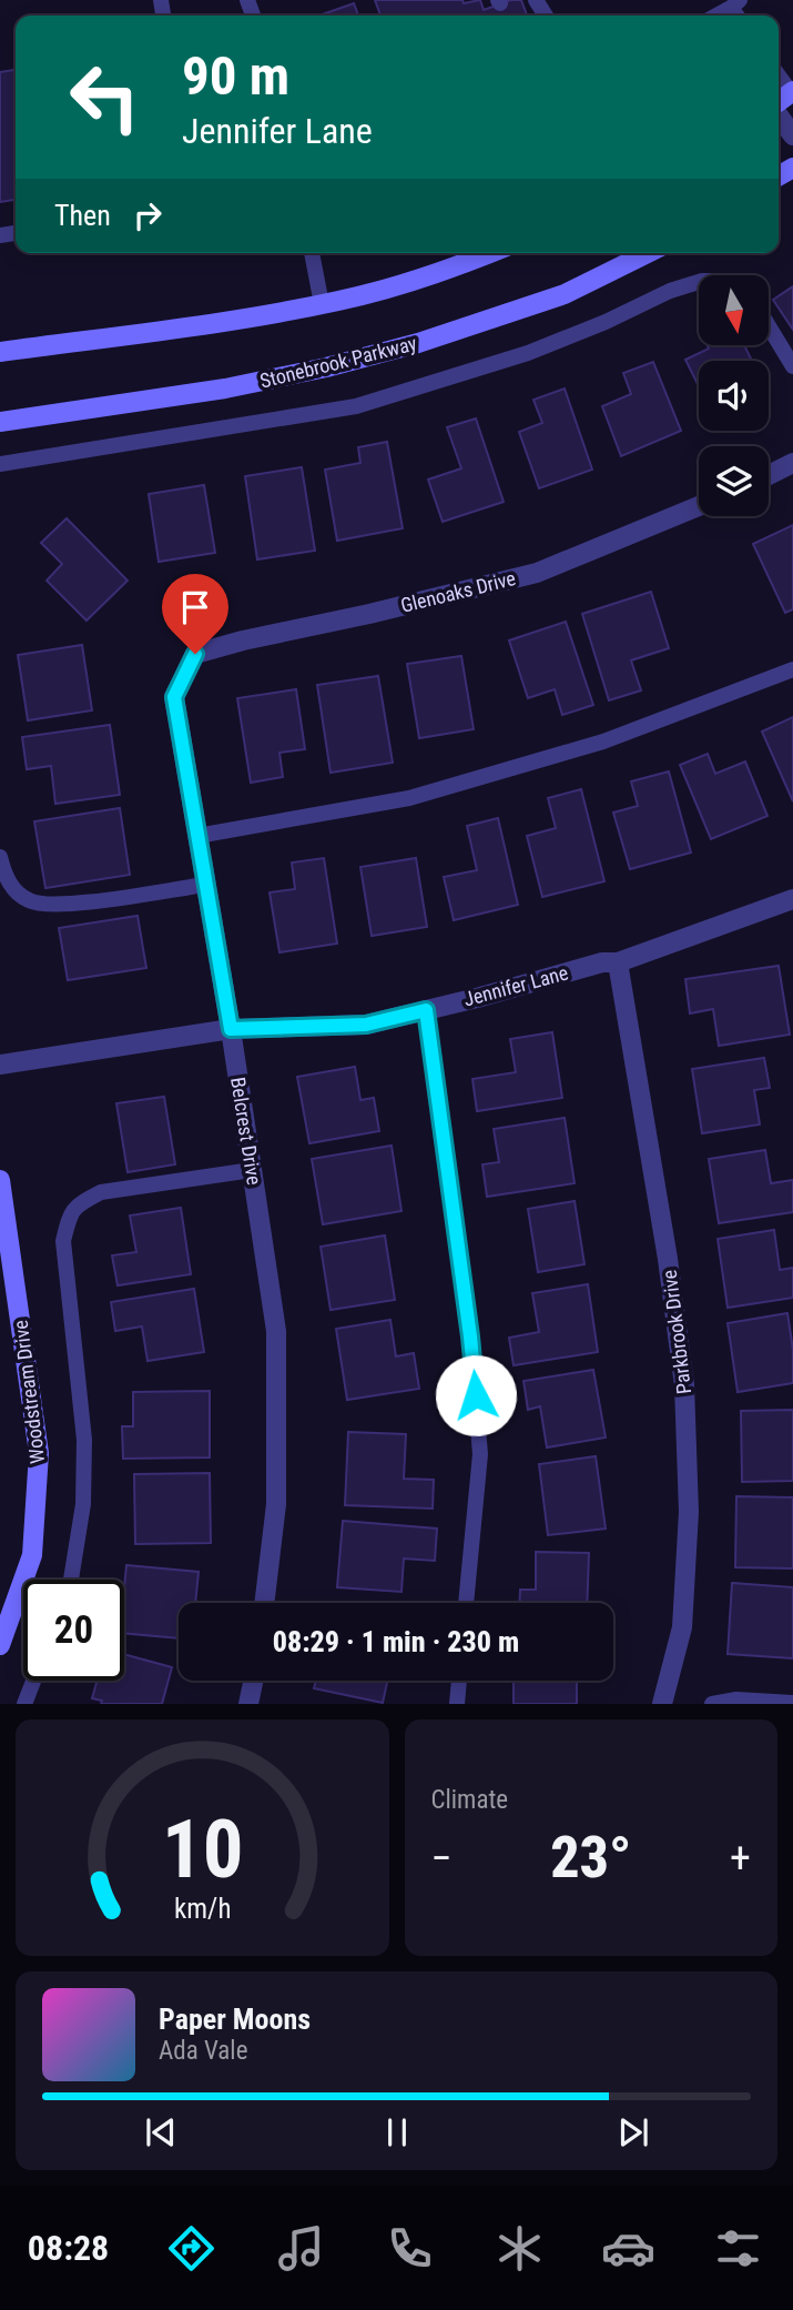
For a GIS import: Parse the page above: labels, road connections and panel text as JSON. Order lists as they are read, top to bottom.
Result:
{
  "streets": {
    "main road": ["Stonebrook Parkway", "Woodstream Drive"],
    "street": [
      "Glenoaks Drive",
      "Jennifer Lane",
      "Belcrest Drive",
      "Parkbrook Drive"
    ]
  },
  "crossings": [
    ["Glenoaks Drive", "Belcrest Drive"],
    ["Jennifer Lane", "Belcrest Drive"],
    ["Jennifer Lane", "Parkbrook Drive"]
  ],
  "north": "bottom",
  "page": {
    "turn": ["90 m", "Jennifer Lane"],
    "then": "Then",
    "limit": "20",
    "trip": "08:29 · 1 min · 230 m",
    "tile": "Climate",
    "heat": ["−", "23°", "+"],
    "song": ["Paper Moons", "Ada Vale"],
    "tabs": "08:28",
    "gauge": ["10", "km/h"]
  }
}
